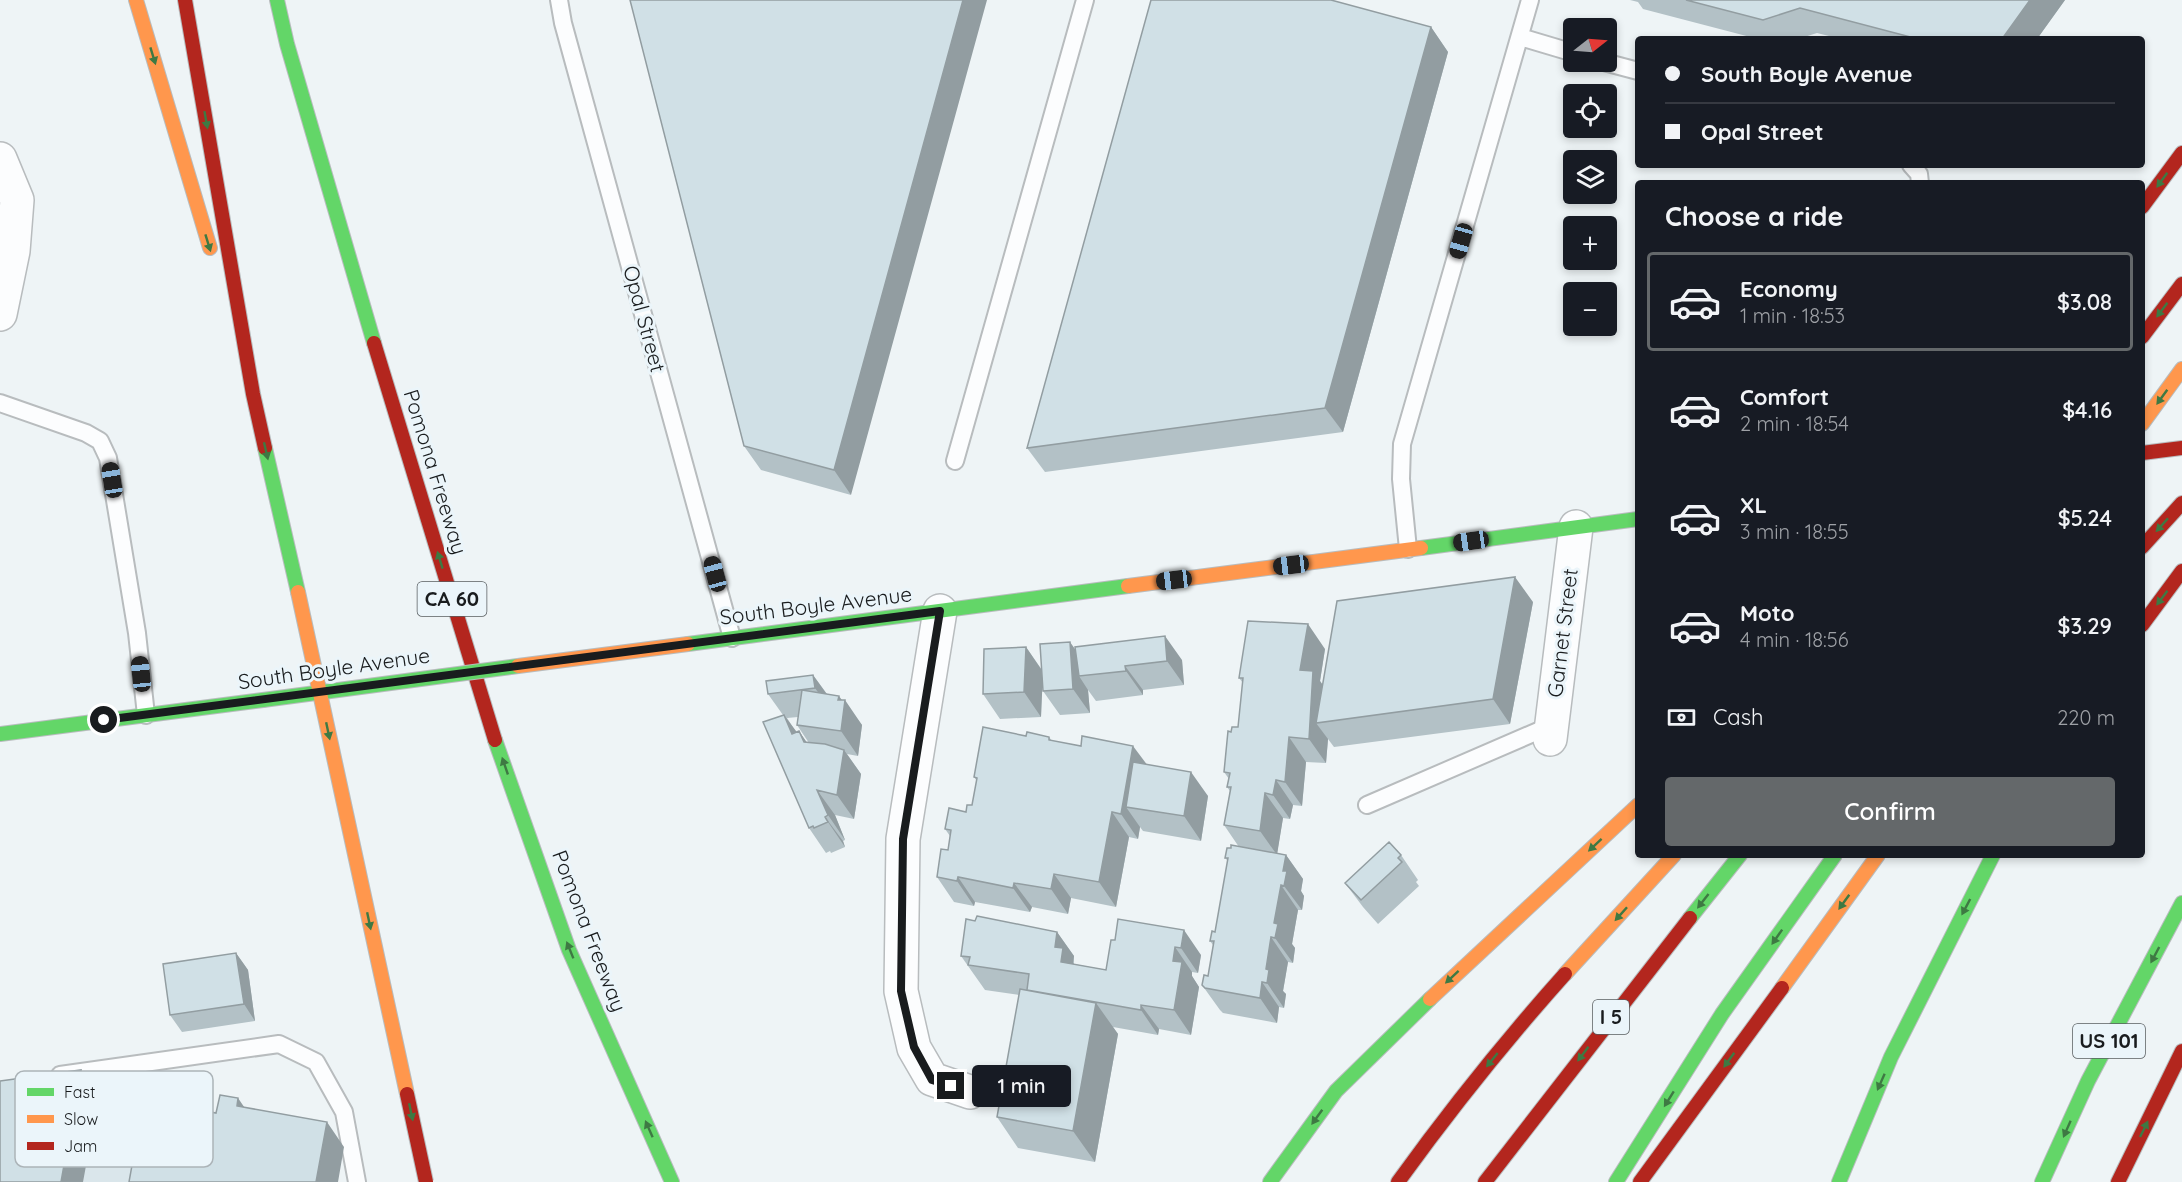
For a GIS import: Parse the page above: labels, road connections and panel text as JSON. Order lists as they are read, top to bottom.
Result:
{
  "streets": {
    "main road": [
      "Pomona Freeway",
      "CA 60",
      "South Boyle Avenue",
      "I 5",
      "US 101"
    ],
    "street": ["Garnet Street"],
    "lane": ["Opal Street"]
  },
  "crossings": [
    ["Opal Street", "South Boyle Avenue"],
    ["South Boyle Avenue", "Garnet Street"]
  ],
  "one_way": ["Pomona Freeway"],
  "legend": ["Fast", "Slow", "Jam"],
  "north": "right",
  "page": {
    "map_buttons": ["+", "−"],
    "banner": ["South Boyle Avenue", "Opal Street"],
    "heading": "Choose a ride",
    "list": [
      {
        "name": "Economy",
        "note": "1 min · 18:53",
        "value": "$3.08"
      },
      {
        "name": "Comfort",
        "note": "2 min · 18:54",
        "value": "$4.16"
      },
      {
        "name": "XL",
        "note": "3 min · 18:55",
        "value": "$5.24"
      },
      {
        "name": "Moto",
        "note": "4 min · 18:56",
        "value": "$3.29"
      }
    ],
    "pay": ["Cash", "220 m"],
    "buttons": "Confirm",
    "bubble": "1 min"
  }
}
